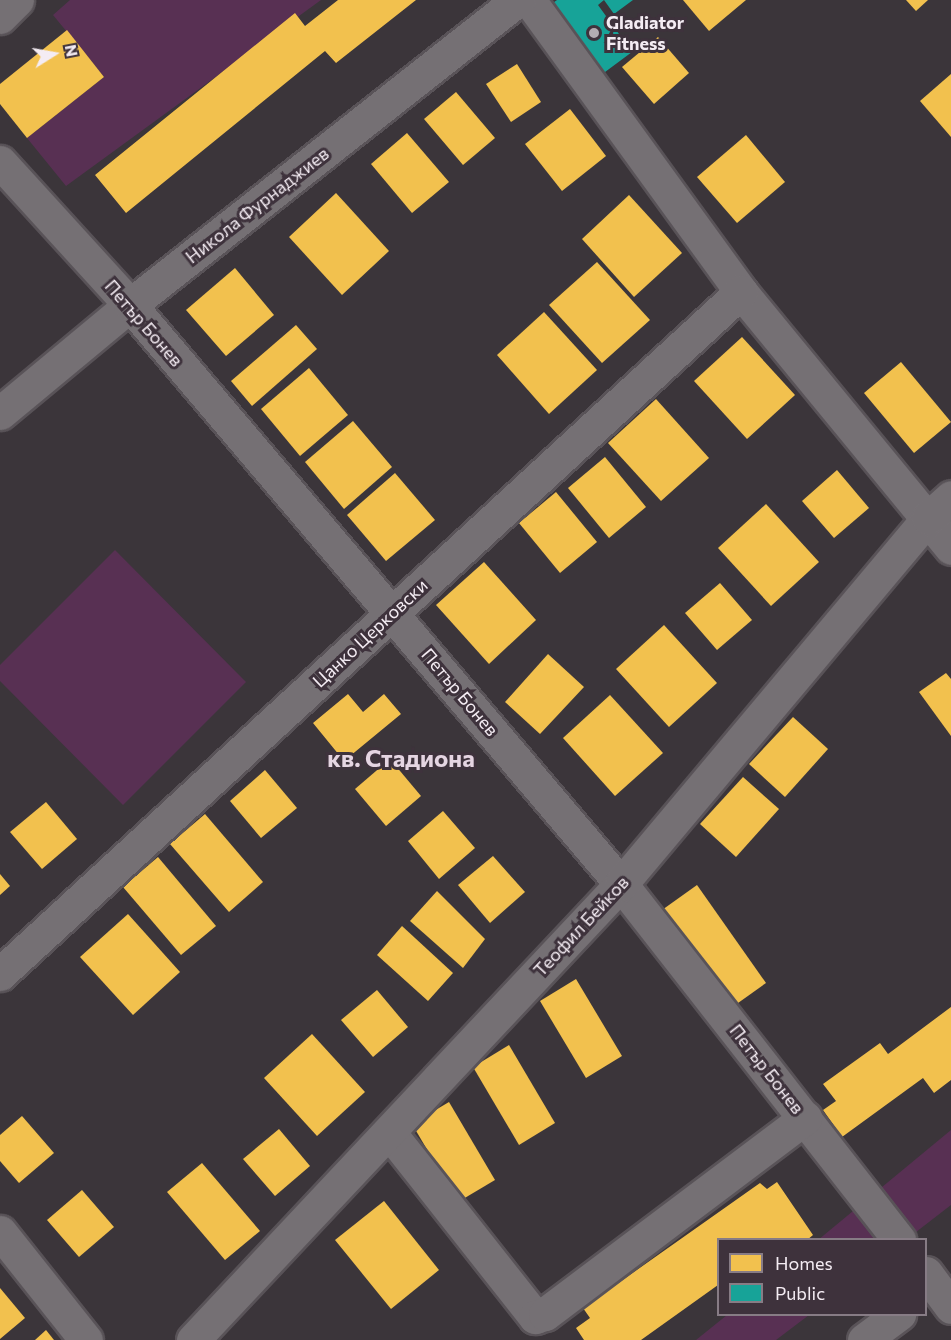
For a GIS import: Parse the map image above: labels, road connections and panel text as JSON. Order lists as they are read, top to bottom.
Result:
{
  "streets": {
    "street": [
      "Никола Фурнаджиев",
      "Петър Бонев",
      "Цанко Церковски",
      "Теофил Бейков"
    ]
  },
  "crossings": [
    ["Никола Фурнаджиев", "Петър Бонев"],
    ["Петър Бонев", "Цанко Церковски"],
    ["Петър Бонев", "Теофил Бейков"]
  ],
  "districts": ["кв. Стадиона"],
  "places": ["Gladiator Fitness"],
  "legend": ["Homes", "Public"],
  "north": "right"
}
